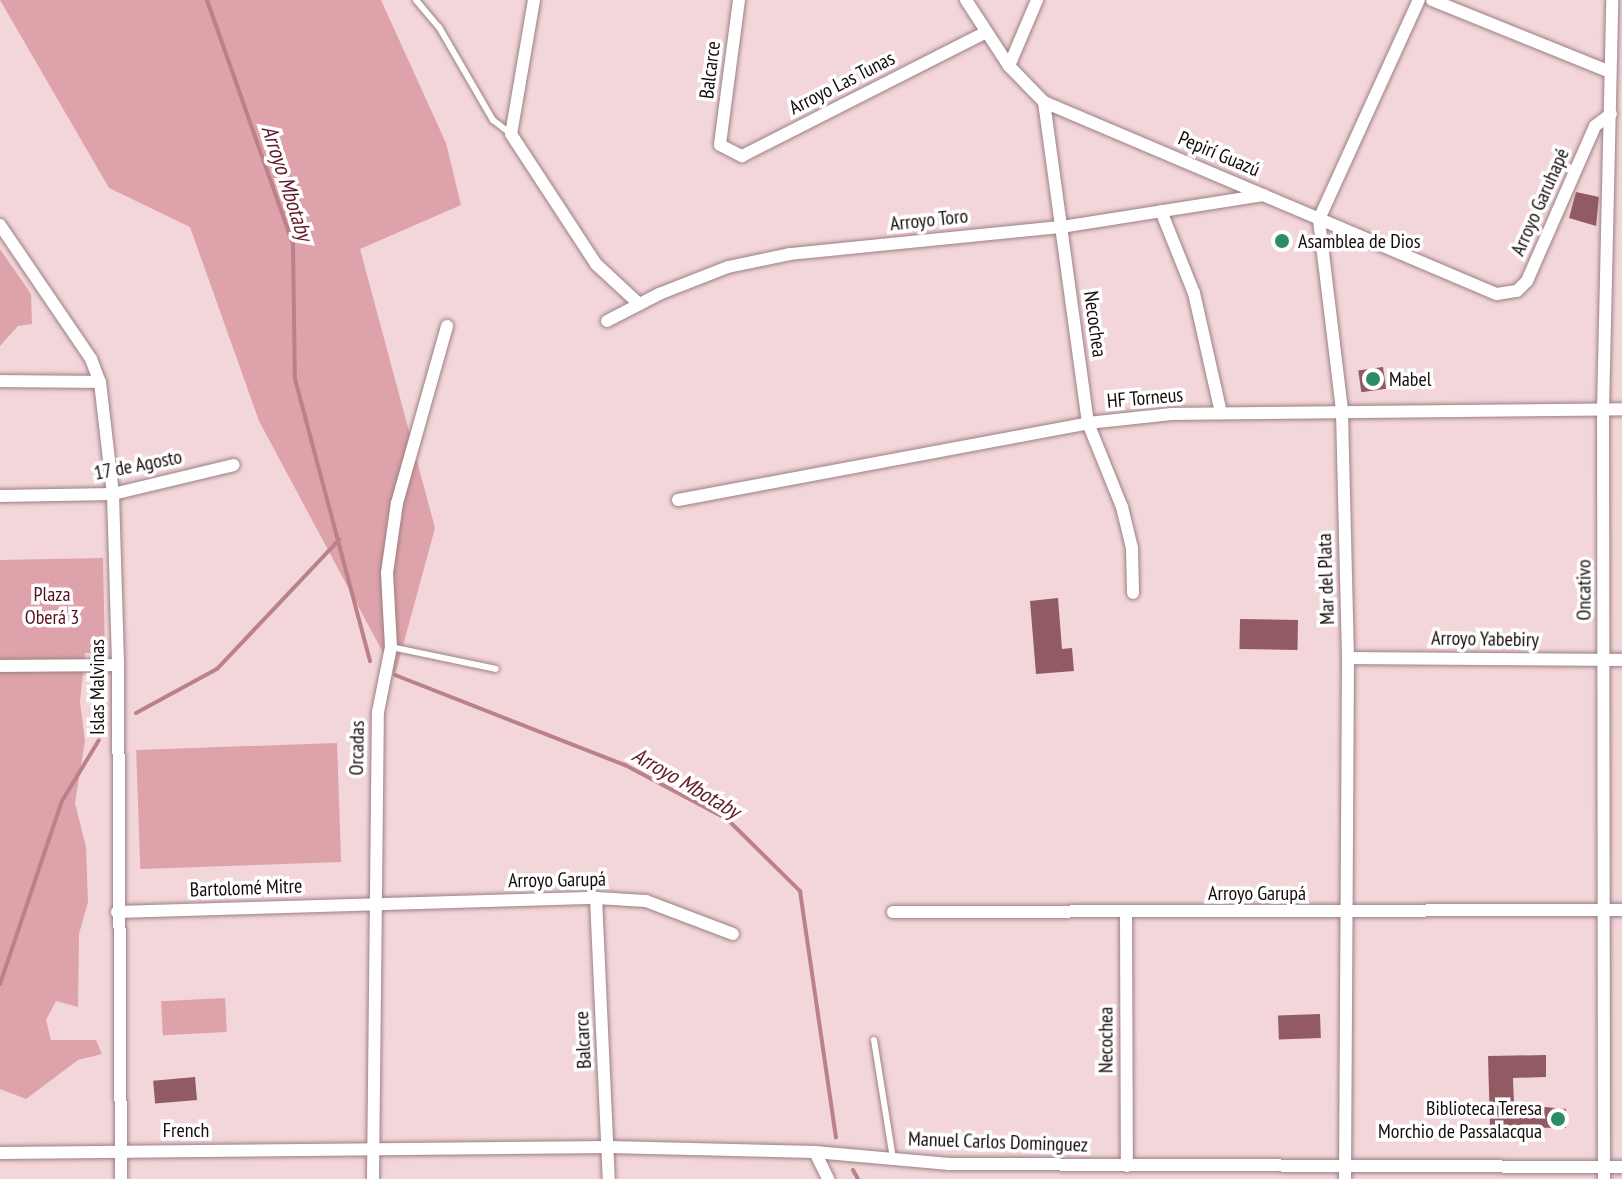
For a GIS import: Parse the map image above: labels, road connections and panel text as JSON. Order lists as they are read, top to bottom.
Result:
{
  "streets": {
    "street": [
      "Balcarce",
      "Arroyo Las Tunas",
      "Pepirí Guazú",
      "Arroyo Garuhapé",
      "Arroyo Toro",
      "Necochea",
      "HF Torneus",
      "17 de Agosto",
      "Mar del Plata",
      "Oncativo",
      "Arroyo Yabebiry",
      "Islas Malvinas",
      "Orcadas",
      "Arroyo Garupá",
      "Bartolomé Mitre",
      "French",
      "Manuel Carlos Dominguez"
    ]
  },
  "crossings": [
    ["Balcarce", "Arroyo Las Tunas"],
    ["Balcarce", "Arroyo Garupá"],
    ["Balcarce", "Manuel Carlos Dominguez"],
    ["Arroyo Las Tunas", "Pepirí Guazú"],
    ["Pepirí Guazú", "Arroyo Garuhapé"],
    ["Pepirí Guazú", "Arroyo Toro"],
    ["Pepirí Guazú", "Necochea"],
    ["Pepirí Guazú", "Mar del Plata"],
    ["Arroyo Garuhapé", "Oncativo"],
    ["Arroyo Toro", "Necochea"],
    ["Necochea", "HF Torneus"],
    ["Necochea", "Arroyo Garupá"],
    ["Necochea", "Manuel Carlos Dominguez"],
    ["HF Torneus", "Mar del Plata"],
    ["HF Torneus", "Oncativo"],
    ["17 de Agosto", "Islas Malvinas"],
    ["Mar del Plata", "Arroyo Yabebiry"],
    ["Mar del Plata", "Arroyo Garupá"],
    ["Mar del Plata", "Manuel Carlos Dominguez"],
    ["Oncativo", "Arroyo Yabebiry"],
    ["Oncativo", "Arroyo Garupá"],
    ["Oncativo", "Manuel Carlos Dominguez"],
    ["Islas Malvinas", "Bartolomé Mitre"],
    ["Islas Malvinas", "French"],
    ["Orcadas", "Arroyo Garupá"],
    ["Orcadas", "Bartolomé Mitre"],
    ["Orcadas", "French"],
    ["Orcadas", "Manuel Carlos Dominguez"],
    ["Arroyo Garupá", "Bartolomé Mitre"],
    ["French", "Manuel Carlos Dominguez"]
  ],
  "water": ["Arroyo Mbotaby"],
  "parks": ["Plaza Oberá 3"],
  "places": ["Asamblea de Dios", "Mabel", "Biblioteca Teresa Morchio de Passalacqua"]
}
